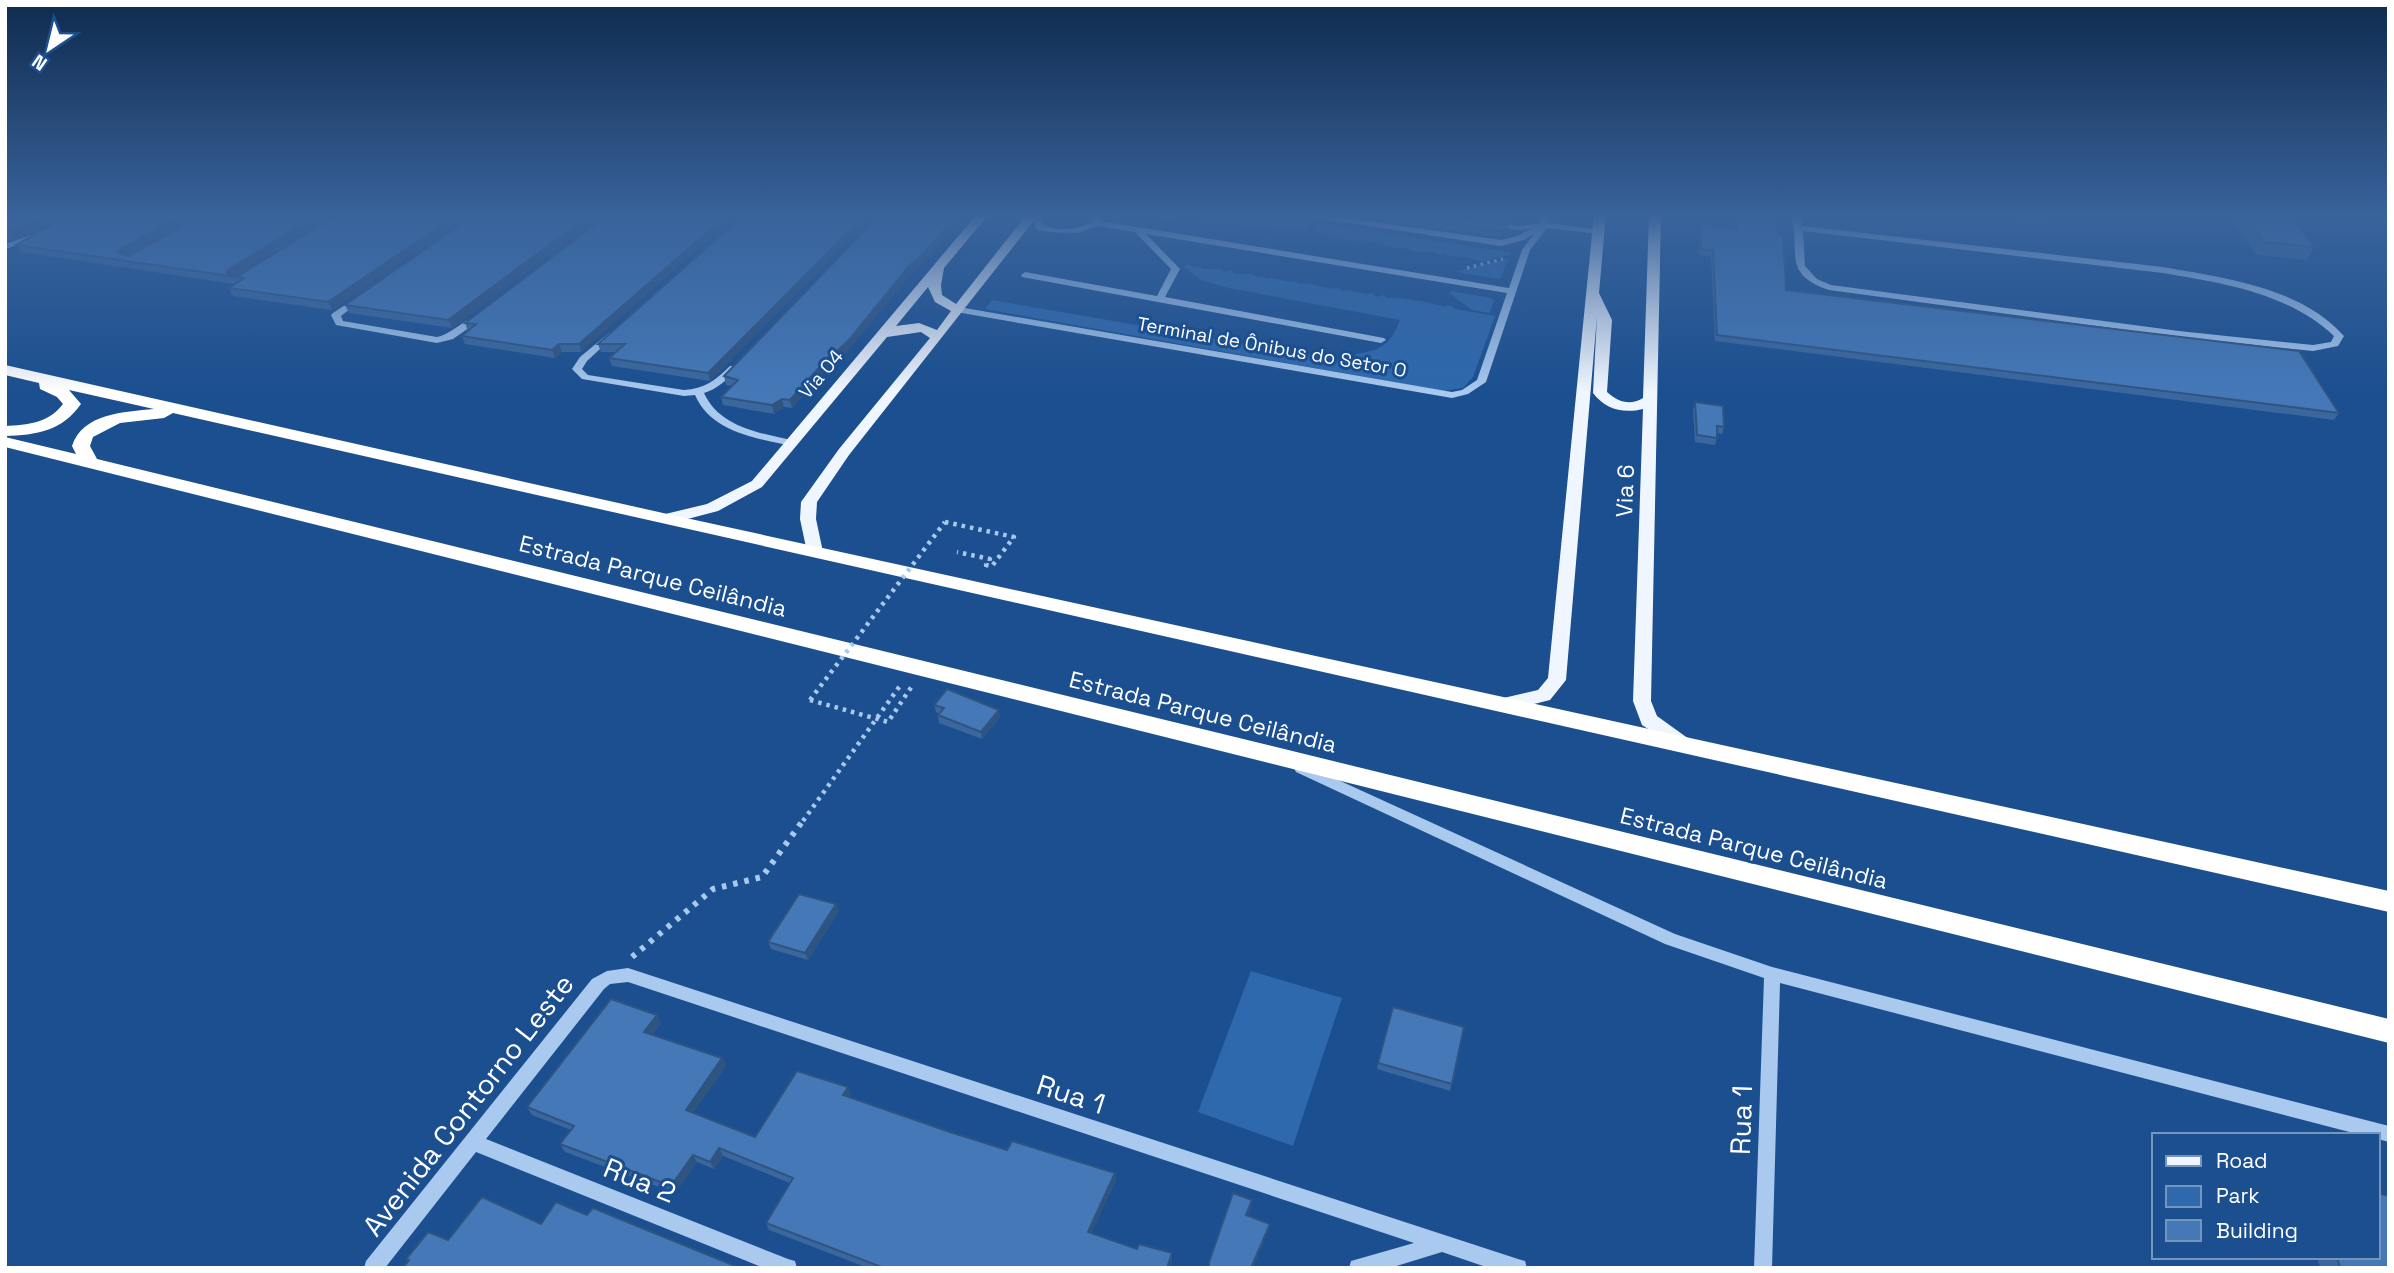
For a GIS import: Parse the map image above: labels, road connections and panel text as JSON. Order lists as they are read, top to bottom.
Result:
{
  "streets": {
    "highway": ["Estrada Parque Ceilândia"],
    "main road": ["Via O4", "Via 6"],
    "street": [
      "Terminal de Ônibus do Setor O",
      "Rua 1",
      "Avenida Contorno Leste",
      "Rua 2"
    ]
  },
  "crossings": [
    ["Rua 1", "Avenida Contorno Leste"],
    ["Avenida Contorno Leste", "Rua 2"]
  ],
  "legend": ["Road", "Park", "Building"],
  "north": "bottom left"
}
